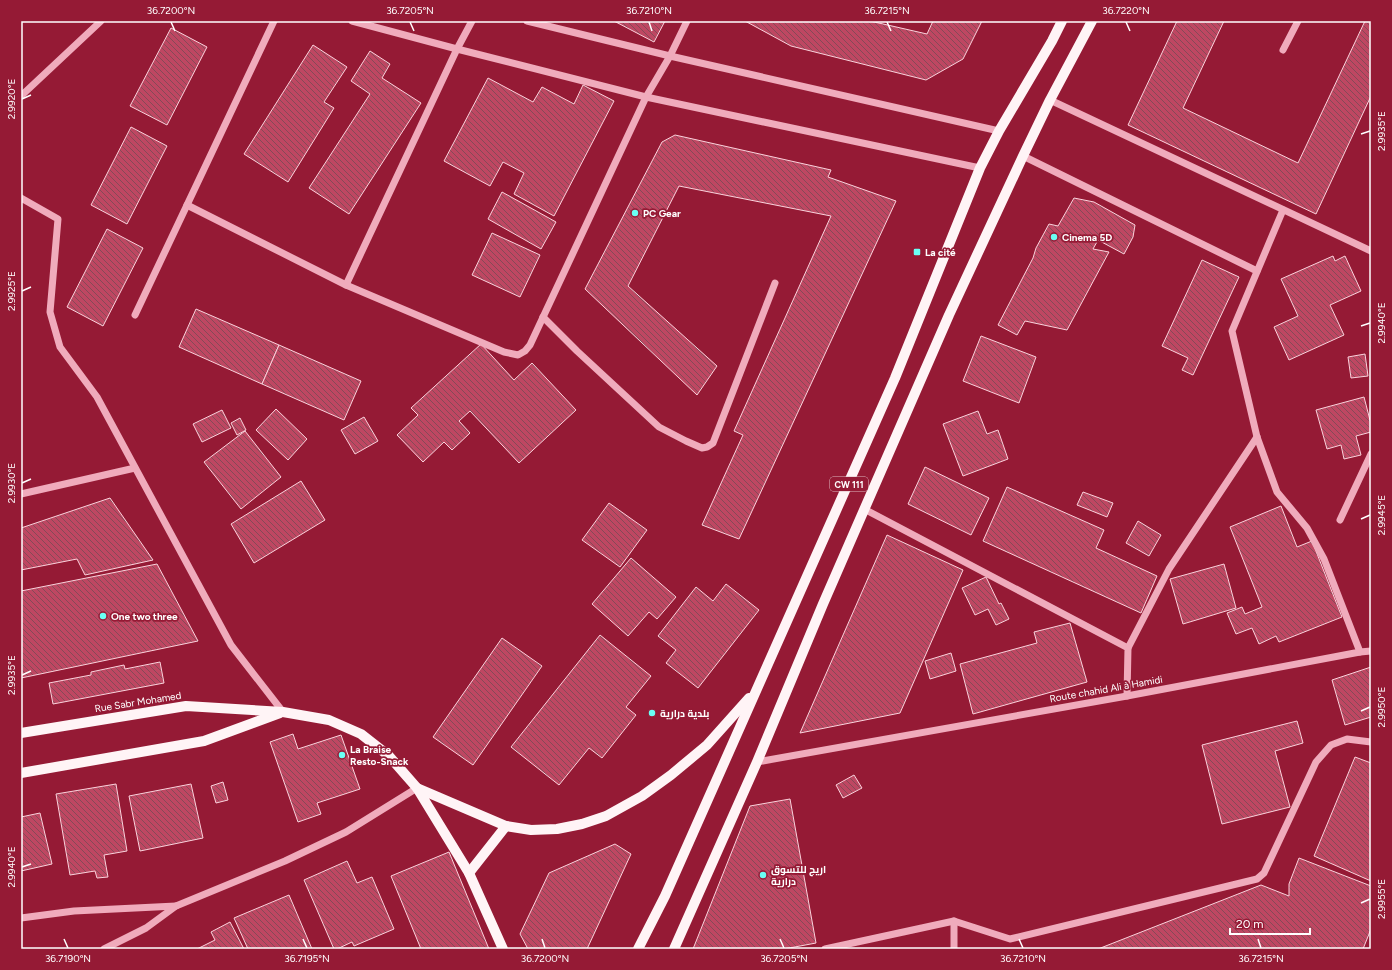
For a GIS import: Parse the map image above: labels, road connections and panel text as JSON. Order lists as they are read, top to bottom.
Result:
{
  "streets": {
    "main road": ["CW 111", "Rue Sabr Mohamed"],
    "street": ["Route chahid Ali à Hamidi"]
  },
  "places": {
    "other": [
      "PC Gear",
      "Cinema 5D",
      "One two three",
      "بلدية درارية",
      "La Braise Resto-Snack",
      "اريج للتسوق درارية"
    ],
    "transit": ["La cité"]
  },
  "scale_bar": "20 m",
  "coordinates": [
    "36.7200°N",
    "36.7205°N",
    "36.7210°N",
    "36.7215°N",
    "36.7220°N",
    "2.9920°E",
    "2.9935°E",
    "2.9925°E",
    "2.9940°E",
    "2.9930°E",
    "2.9945°E",
    "2.9950°E",
    "2.9955°E",
    "36.7190°N",
    "36.7195°N"
  ]
}
